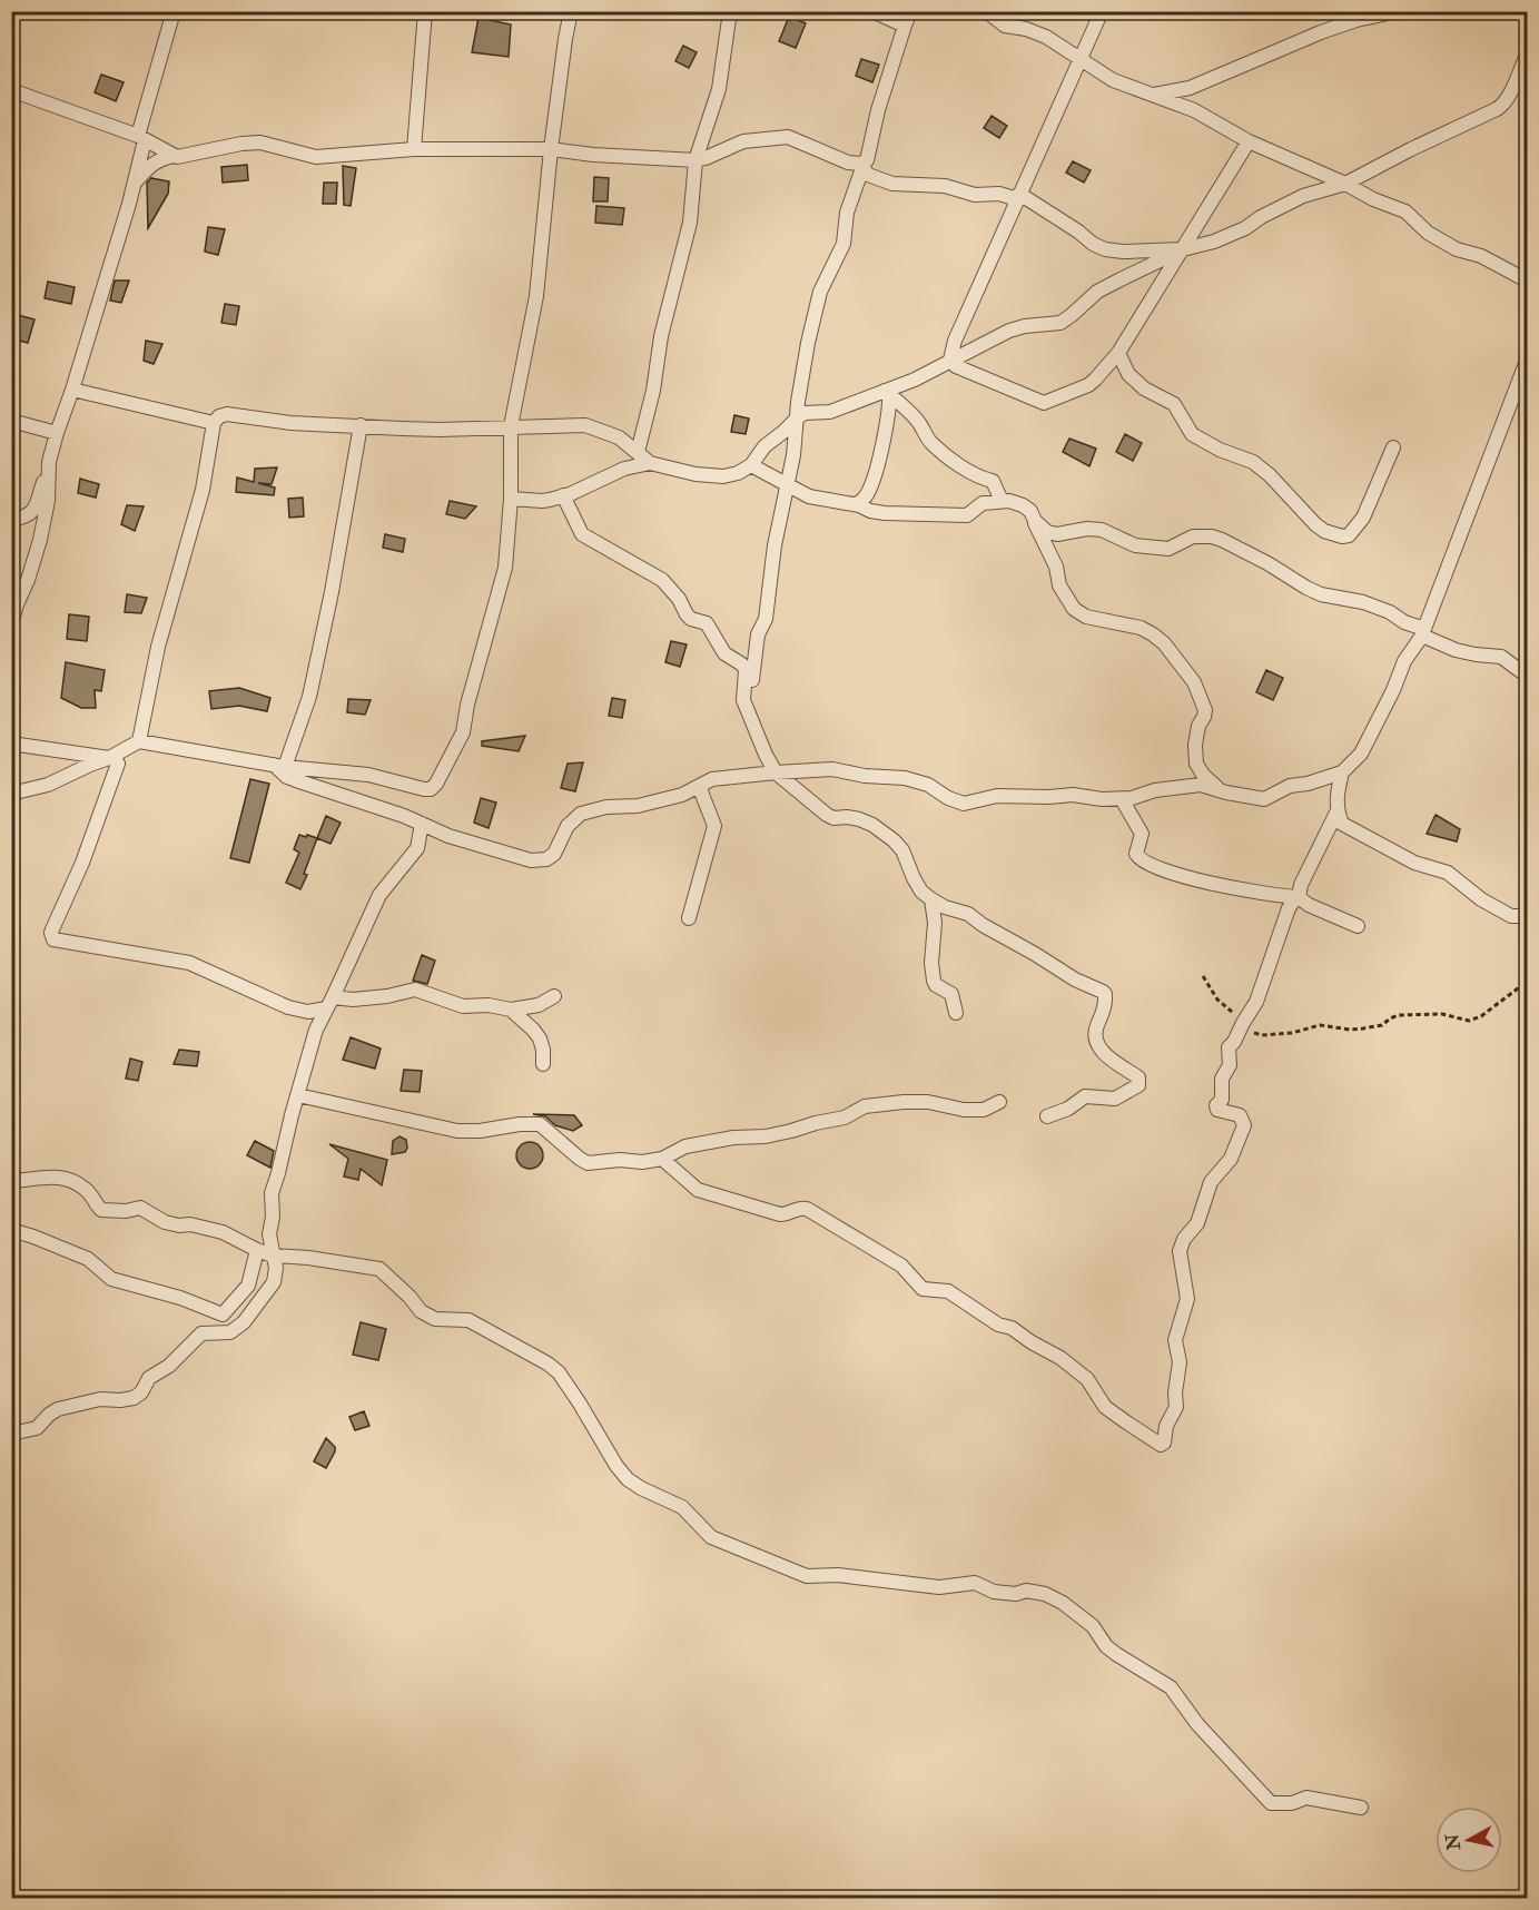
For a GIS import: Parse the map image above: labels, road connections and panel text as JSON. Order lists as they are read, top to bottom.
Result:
{
  "north": "left"
}
